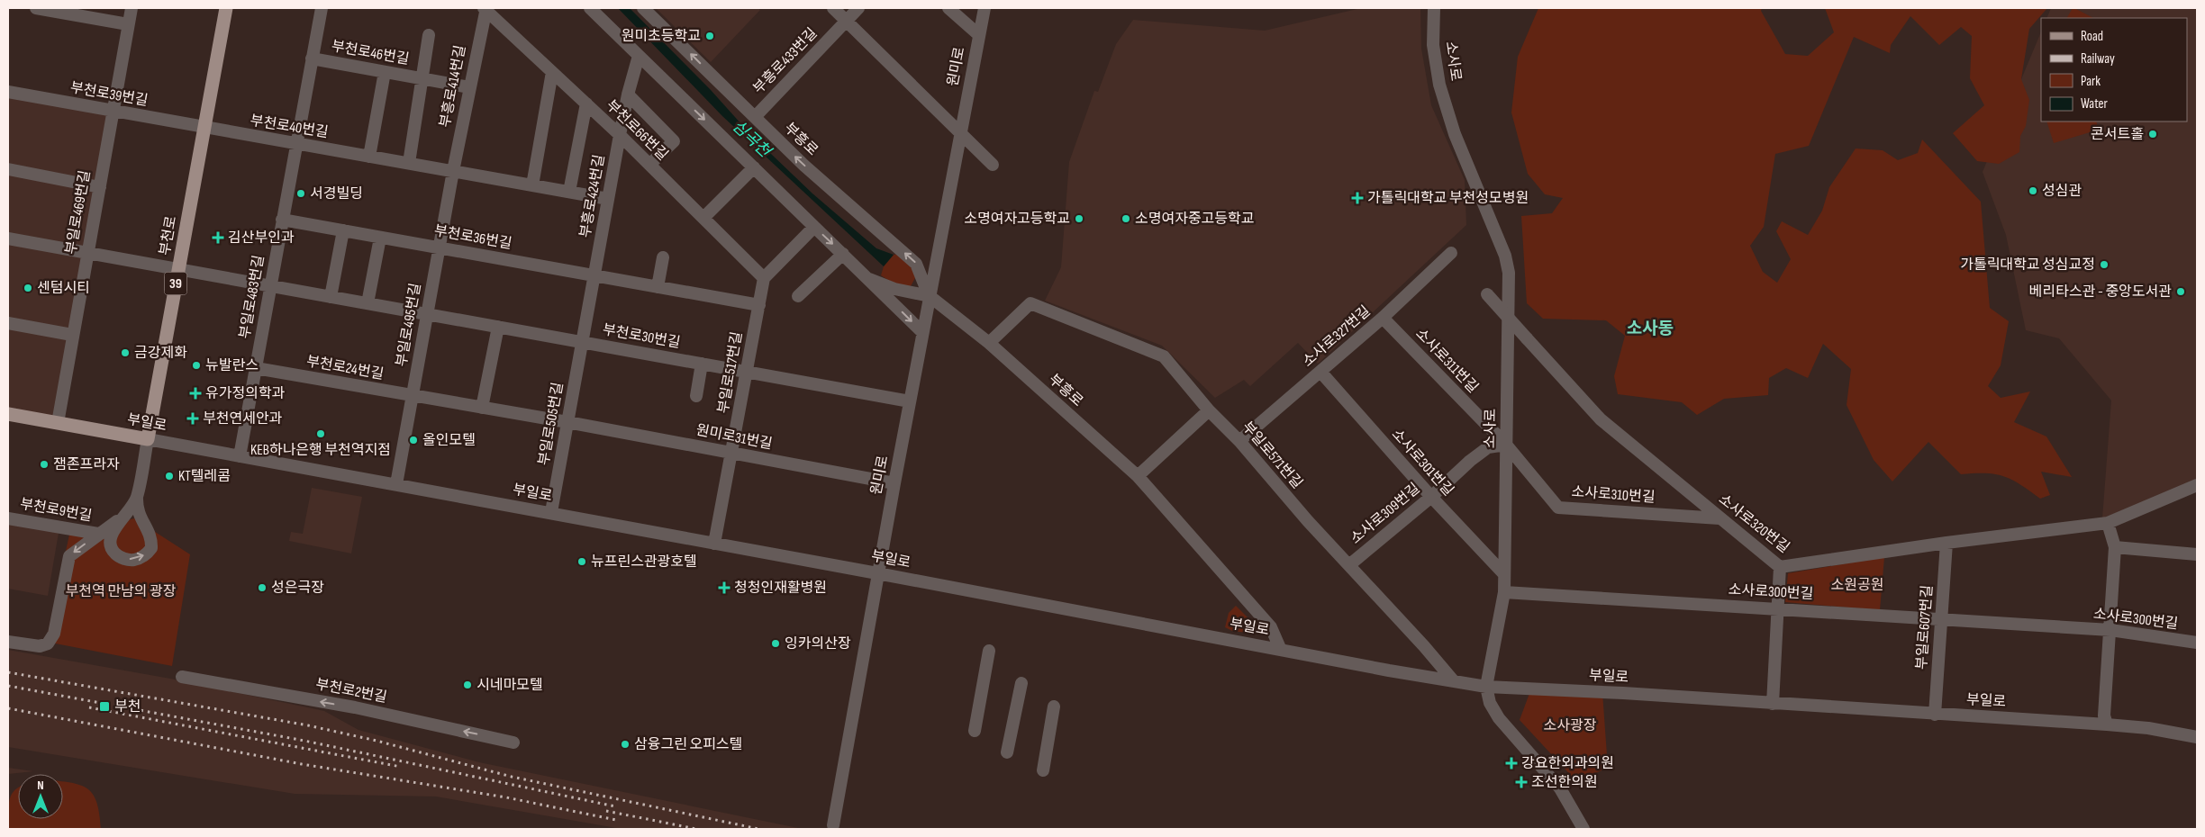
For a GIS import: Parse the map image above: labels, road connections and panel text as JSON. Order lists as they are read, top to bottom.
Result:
{
  "streets": {
    "main road": ["부천로", "39", "부일로"],
    "street": [
      "부천로46번길",
      "부흥로433번길",
      "소사로",
      "원미로",
      "부흥로414번길",
      "부천로39번길",
      "부천로40번길",
      "부천로66번길",
      "부흥로",
      "부흥로424번길",
      "부일로469번길",
      "부천로36번길",
      "부일로483번길",
      "부일로495번길",
      "부천로30번길",
      "소사로327번길",
      "소사로311번길",
      "부천로24번길",
      "부일로517번길",
      "부일로505번길",
      "원미로31번길",
      "부일로571번길",
      "소사로301번길",
      "소사로310번길",
      "부천로9번길",
      "소사로309번길",
      "소사로320번길",
      "소사로300번길",
      "부일로607번길",
      "부천로2번길"
    ]
  },
  "crossings": [
    ["부천로46번길", "부흥로414번길"],
    ["부천로46번길", "부일로483번길"],
    ["부흥로433번길", "부흥로"],
    ["소사로", "소사로311번길"],
    ["소사로", "부일로"],
    ["소사로", "소사로301번길"],
    ["소사로", "소사로310번길"],
    ["소사로", "소사로309번길"],
    ["소사로", "소사로300번길"],
    ["원미로", "부흥로"],
    ["원미로", "부천로30번길"],
    ["원미로", "부일로"],
    ["원미로", "원미로31번길"],
    ["부흥로414번길", "부천로40번길"],
    ["부흥로414번길", "부천로66번길"],
    ["부흥로414번길", "부일로495번길"],
    ["부천로39번길", "부천로40번길"],
    ["부천로39번길", "부일로469번길"],
    ["부천로39번길", "부천로"],
    ["부천로40번길", "부흥로424번길"],
    ["부천로40번길", "부천로"],
    ["부천로40번길", "부일로483번길"],
    ["부천로40번길", "부일로495번길"],
    ["부천로66번길", "부흥로424번길"],
    ["부천로66번길", "부일로517번길"],
    ["부흥로", "부흥로424번길"],
    ["부흥로", "부일로"],
    ["부흥로", "부일로571번길"],
    ["부흥로424번길", "부천로36번길"],
    ["부흥로424번길", "부천로30번길"],
    ["부흥로424번길", "부일로505번길"],
    ["부일로469번길", "부천로30번길"],
    ["부일로469번길", "부일로"],
    ["부천로", "부천로30번길"],
    ["부천로", "부일로"],
    ["부천로36번길", "부일로483번길"],
    ["부천로36번길", "부일로495번길"],
    ["부천로36번길", "부일로517번길"],
    ["부일로483번길", "부천로30번길"],
    ["부일로483번길", "부천로24번길"],
    ["부일로483번길", "부일로"],
    ["부일로495번길", "부천로30번길"],
    ["부일로495번길", "부천로24번길"],
    ["부일로495번길", "부일로"],
    ["부천로30번길", "부일로517번길"],
    ["부천로30번길", "부일로505번길"],
    ["소사로327번길", "소사로311번길"],
    ["소사로327번길", "부일로571번길"],
    ["소사로327번길", "소사로301번길"],
    ["소사로311번길", "소사로310번길"],
    ["소사로311번길", "소사로309번길"],
    ["부천로24번길", "부일로505번길"],
    ["부천로24번길", "원미로31번길"],
    ["부일로517번길", "부일로"],
    ["부일로517번길", "원미로31번길"],
    ["부일로", "부일로505번길"],
    ["부일로", "부일로571번길"],
    ["부일로", "부일로607번길"],
    ["부일로505번길", "원미로31번길"],
    ["부일로571번길", "소사로309번길"],
    ["소사로301번길", "소사로309번길"],
    ["소사로310번길", "소사로309번길"],
    ["소사로310번길", "소사로320번길"],
    ["소사로320번길", "부일로607번길"],
    ["소사로300번길", "부일로607번길"]
  ],
  "one_way": ["부천로2번길"],
  "districts": ["소사동"],
  "water": ["심곡천"],
  "parks": ["소원공원", "부천역 만남의 광장", "소사광장"],
  "places": {
    "other": [
      "원미초등학교",
      "콘서트홀",
      "성심관",
      "서경빌딩",
      "소명여자고등학교",
      "소명여자중고등학교",
      "가톨릭대학교 성심교정",
      "센텀시티",
      "베리타스관 - 중앙도서관",
      "금강제화",
      "뉴발란스",
      "KEB하나은행 부천역지점",
      "올인모텔",
      "잼존프라자",
      "KT텔레콤",
      "뉴프린스관광호텔",
      "성은극장",
      "잉카의산장",
      "시네마모텔",
      "삼융그린 오피스텔"
    ],
    "health": [
      "가톨릭대학교 부천성모병원",
      "김산부인과",
      "유가정의학과",
      "부천연세안과",
      "청청인재활병원",
      "강요한외과의원",
      "조선한의원"
    ],
    "transit": ["부천"]
  },
  "legend": [
    "Road",
    "Railway",
    "Park",
    "Water"
  ],
  "north": "top"
}
